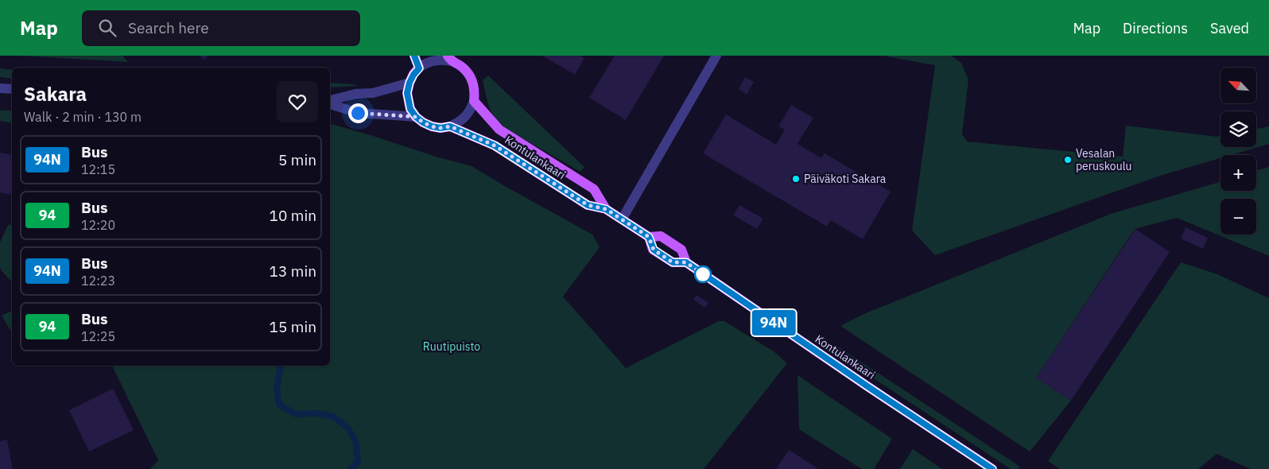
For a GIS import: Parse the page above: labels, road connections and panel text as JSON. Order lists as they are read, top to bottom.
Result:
{
  "streets": {
    "main road": ["Kontulankaari"]
  },
  "parks": ["Ruutipuisto"],
  "places": ["Vesalan peruskoulu", "Päiväkoti Sakara"],
  "lines": ["bus line 94N"],
  "north": "top left",
  "page": {
    "header": "Map",
    "search": "Search here",
    "nav": ["Map", "Directions", "Saved"],
    "on_map": "94N",
    "map_buttons": ["+", "−"],
    "heading": ["Sakara", "Walk · 2 min · 130 m"],
    "list": [
      {
        "mark": "94N",
        "name": "Bus",
        "note": "12:15",
        "value": "5 min"
      },
      {
        "mark": "94",
        "name": "Bus",
        "note": "12:20",
        "value": "10 min"
      },
      {
        "mark": "94N",
        "name": "Bus",
        "note": "12:23",
        "value": "13 min"
      },
      {
        "mark": "94",
        "name": "Bus",
        "note": "12:25",
        "value": "15 min"
      }
    ]
  }
}
